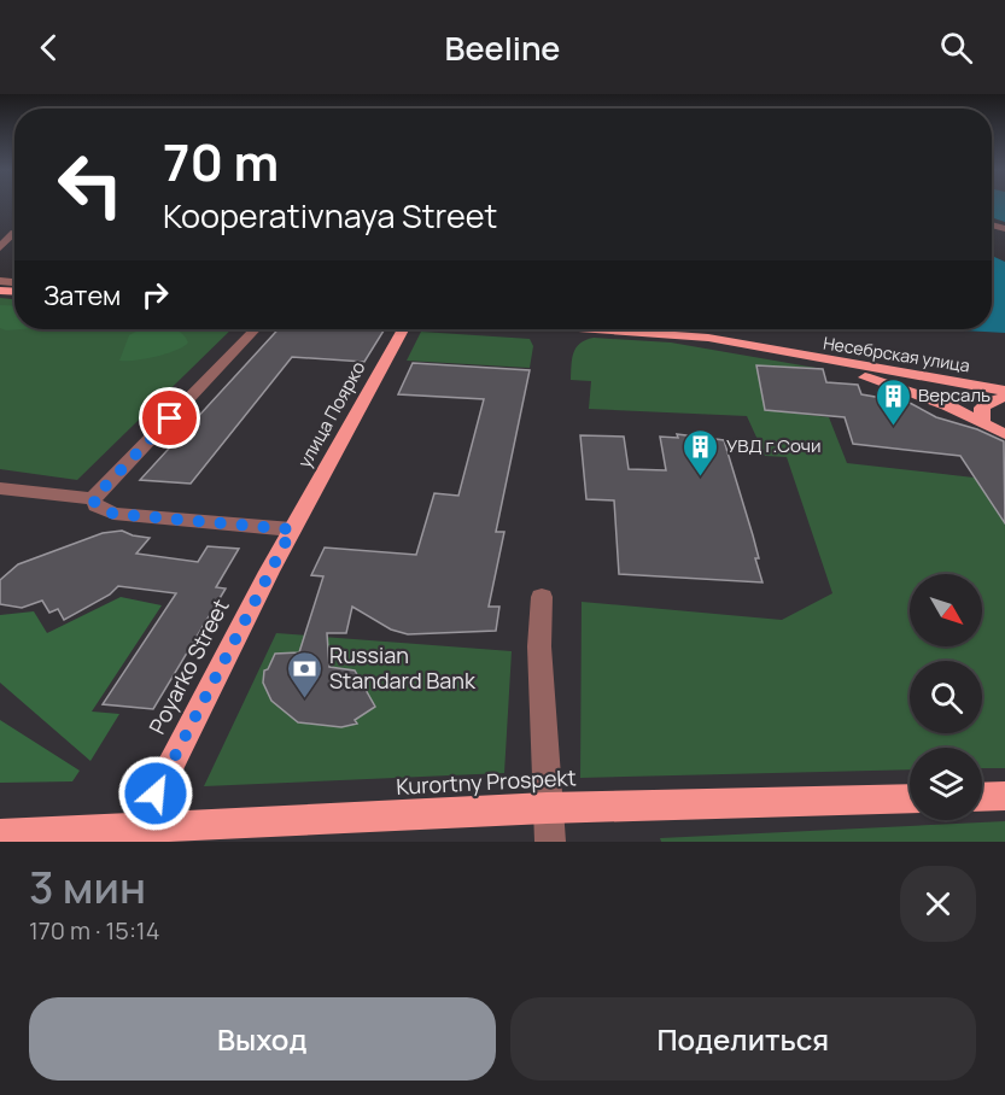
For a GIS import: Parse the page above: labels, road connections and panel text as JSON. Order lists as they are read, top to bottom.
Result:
{
  "streets": {
    "main road": [
      "Несебрская улица",
      "улица Поярко",
      "Poyarko Street",
      "Kurortny Prospekt"
    ]
  },
  "crossings": [
    ["улица Поярко", "Poyarko Street"],
    ["Poyarko Street", "Kurortny Prospekt"]
  ],
  "places": {
    "building": ["Версаль", "УВД г.Сочи"],
    "bank": ["Russian Standard Bank"]
  },
  "north": "bottom right",
  "page": {
    "header": "Beeline",
    "turn": ["70 m", "Kooperativnaya Street"],
    "then": "Затем",
    "heading": ["3 мин", "170 m · 15:14"],
    "buttons": ["Выход", "Поделиться"]
  }
}
